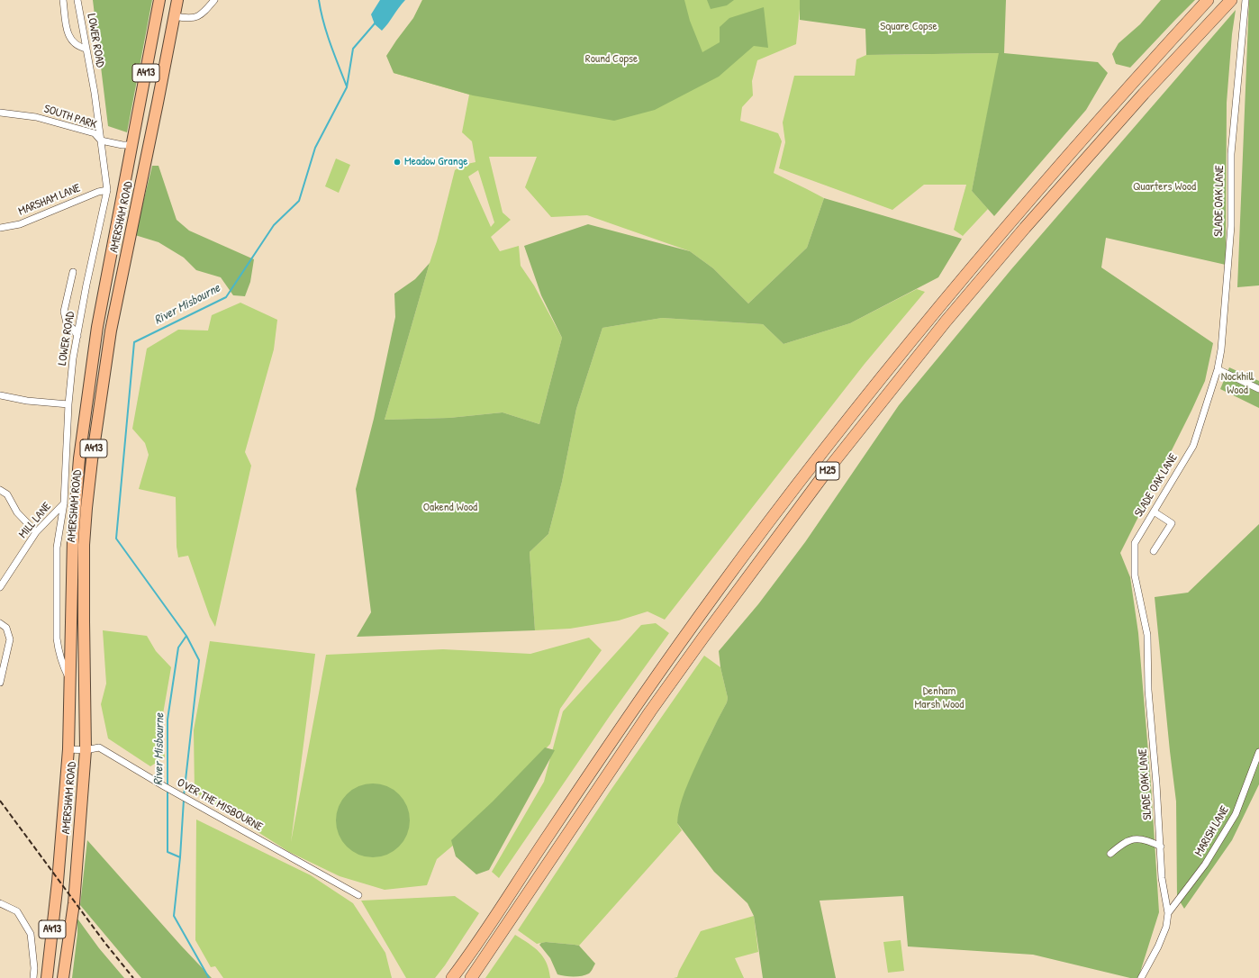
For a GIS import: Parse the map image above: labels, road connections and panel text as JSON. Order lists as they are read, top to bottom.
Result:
{
  "streets": {
    "highway": ["A413", "AMERSHAM ROAD", "M25"],
    "street": [
      "LOWER ROAD",
      "SOUTH PARK",
      "MARSHAM LANE",
      "SLADE OAK LANE",
      "MILL LANE",
      "OVER THE MISBOURNE",
      "MARISH LANE"
    ]
  },
  "crossings": [
    ["LOWER ROAD", "A413"],
    ["LOWER ROAD", "SOUTH PARK"],
    ["LOWER ROAD", "MARSHAM LANE"],
    ["LOWER ROAD", "MILL LANE"],
    ["A413", "SOUTH PARK"],
    ["A413", "OVER THE MISBOURNE"],
    ["SLADE OAK LANE", "MARISH LANE"],
    ["AMERSHAM ROAD", "OVER THE MISBOURNE"]
  ],
  "water": ["River Misbourne"],
  "parks": [
    "Square Copse",
    "Round Copse",
    "Quarters Wood",
    "Nockhill Wood",
    "Oakend Wood",
    "Denham Marsh Wood"
  ],
  "places": ["Meadow Grange"]
}
